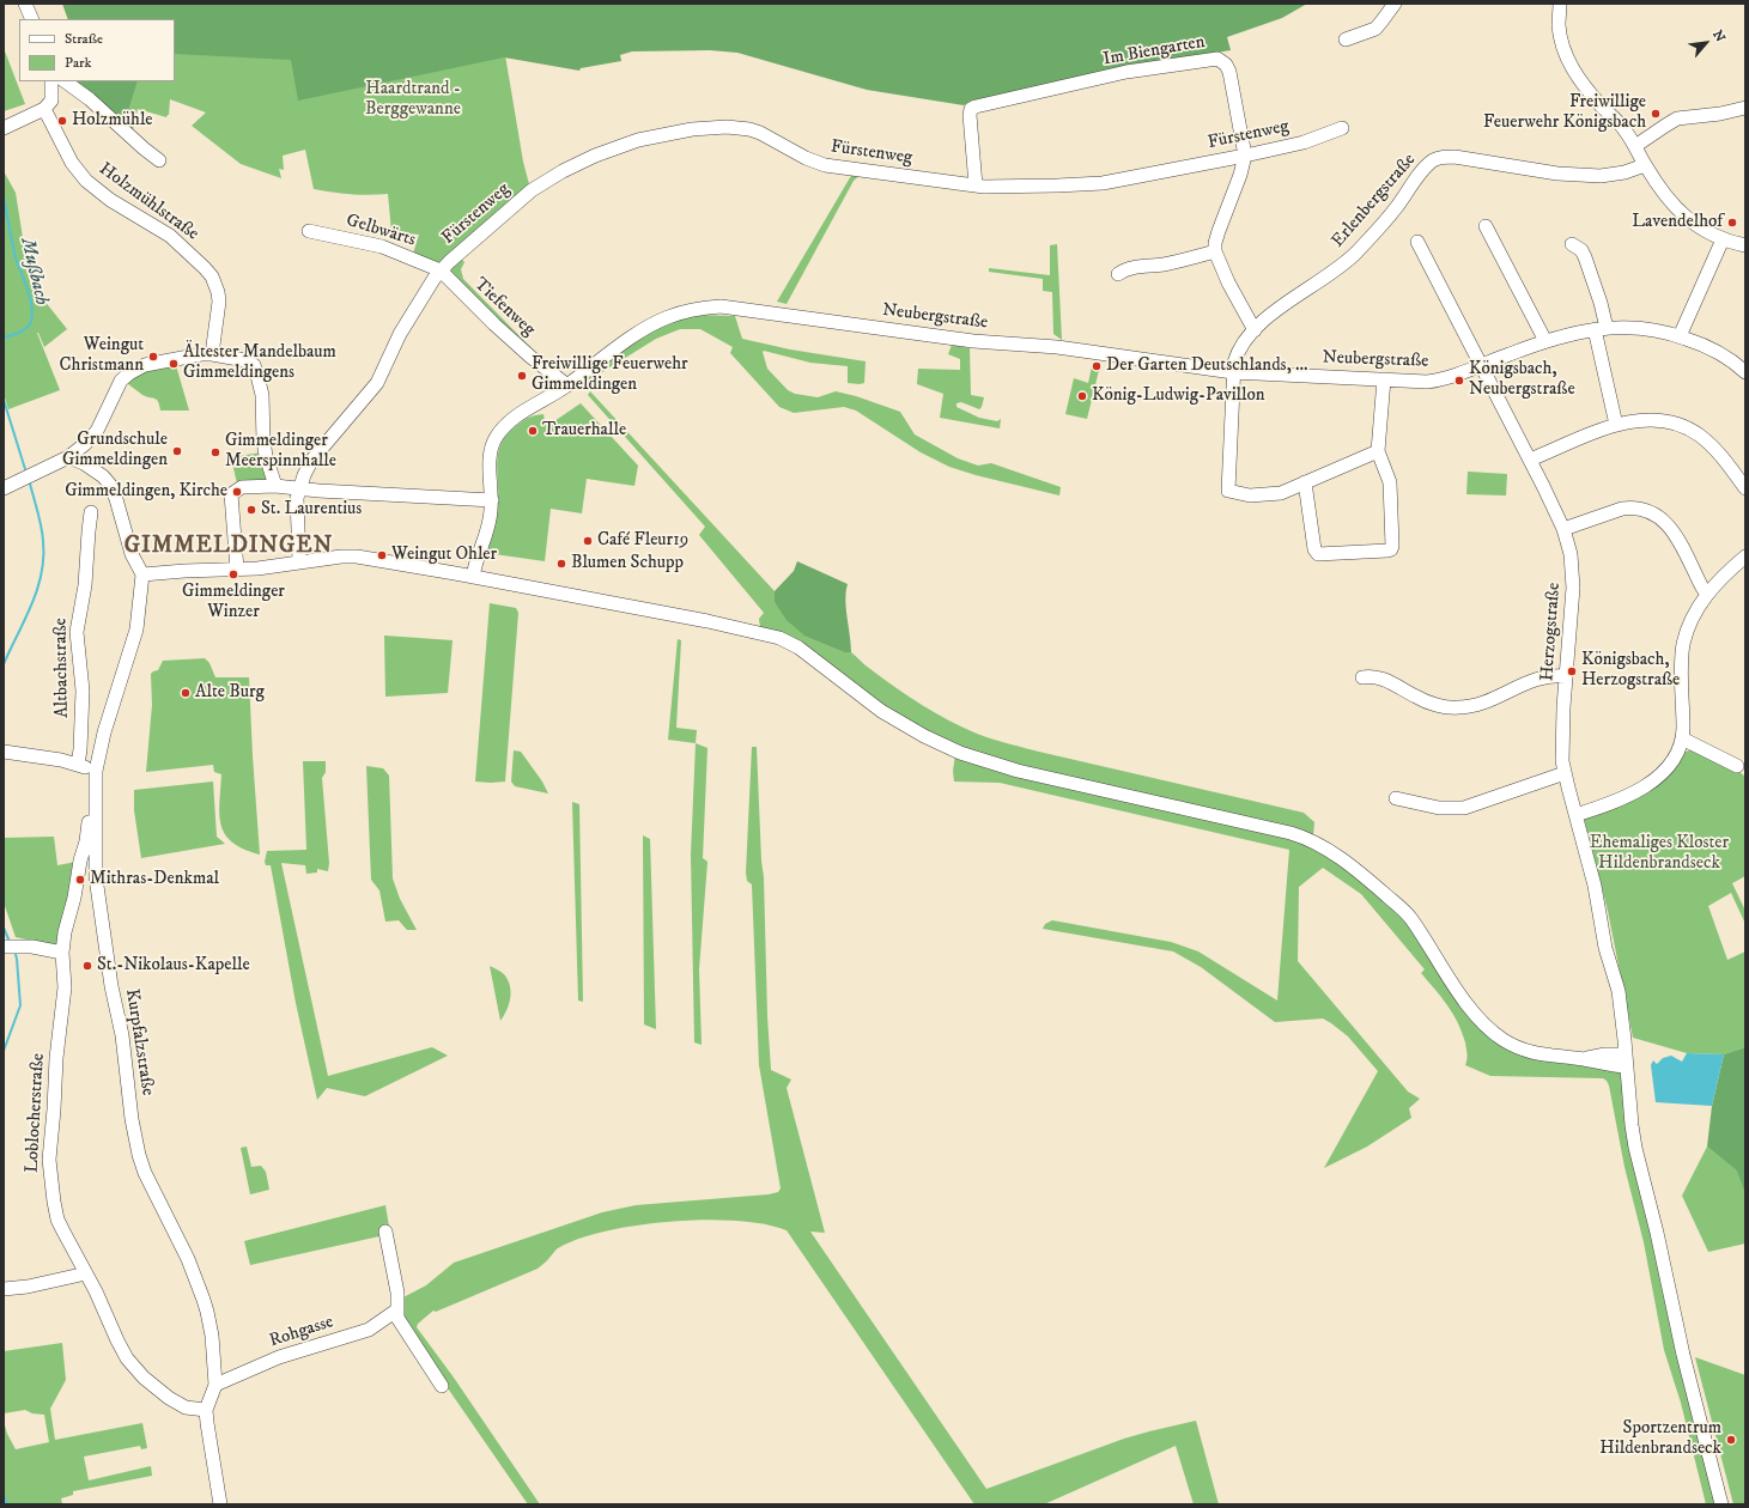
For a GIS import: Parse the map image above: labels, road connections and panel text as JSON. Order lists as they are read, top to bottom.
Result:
{
  "streets": {
    "street": [
      "Im Biengarten",
      "Fürstenweg",
      "Erlenbergstraße",
      "Holzmühlstraße",
      "Gelbwärts",
      "Tiefenweg",
      "Neubergstraße",
      "Herzogstraße",
      "Altbachstraße",
      "Kurpfalzstraße",
      "Loblocherstraße",
      "Rohgasse"
    ]
  },
  "crossings": [
    ["Im Biengarten", "Fürstenweg"],
    ["Fürstenweg", "Gelbwärts"],
    ["Fürstenweg", "Tiefenweg"],
    ["Erlenbergstraße", "Neubergstraße"],
    ["Gelbwärts", "Tiefenweg"],
    ["Tiefenweg", "Neubergstraße"],
    ["Neubergstraße", "Herzogstraße"],
    ["Kurpfalzstraße", "Loblocherstraße"],
    ["Kurpfalzstraße", "Rohgasse"]
  ],
  "districts": ["GIMMELDINGEN"],
  "water": ["Mußbach"],
  "parks": ["Haardtrand - Berggewanne", "Ehemaliges Kloster Hildenbrandseck"],
  "places": [
    "Freiwillige Feuerwehr Königsbach",
    "Holzmühle",
    "Lavendelhof",
    "Weingut Christmann",
    "Ältester Mandelbaum Gimmeldingens",
    "Der Garten Deutschlands, ...",
    "Freiwillige Feuerwehr Gimmeldingen",
    "Königsbach, Neubergstraße",
    "König-Ludwig-Pavillon",
    "Trauerhalle",
    "Grundschule Gimmeldingen",
    "Gimmeldinger Meerspinnhalle",
    "Gimmeldingen, Kirche",
    "St. Laurentius",
    "Café Fleur19",
    "Weingut Ohler",
    "Blumen Schupp",
    "Gimmeldinger Winzer",
    "Königsbach, Herzogstraße",
    "Alte Burg",
    "Mithras-Denkmal",
    "St.-Nikolaus-Kapelle",
    "Sportzentrum Hildenbrandseck"
  ],
  "legend": ["Straße", "Park"],
  "north": "top right"
}
